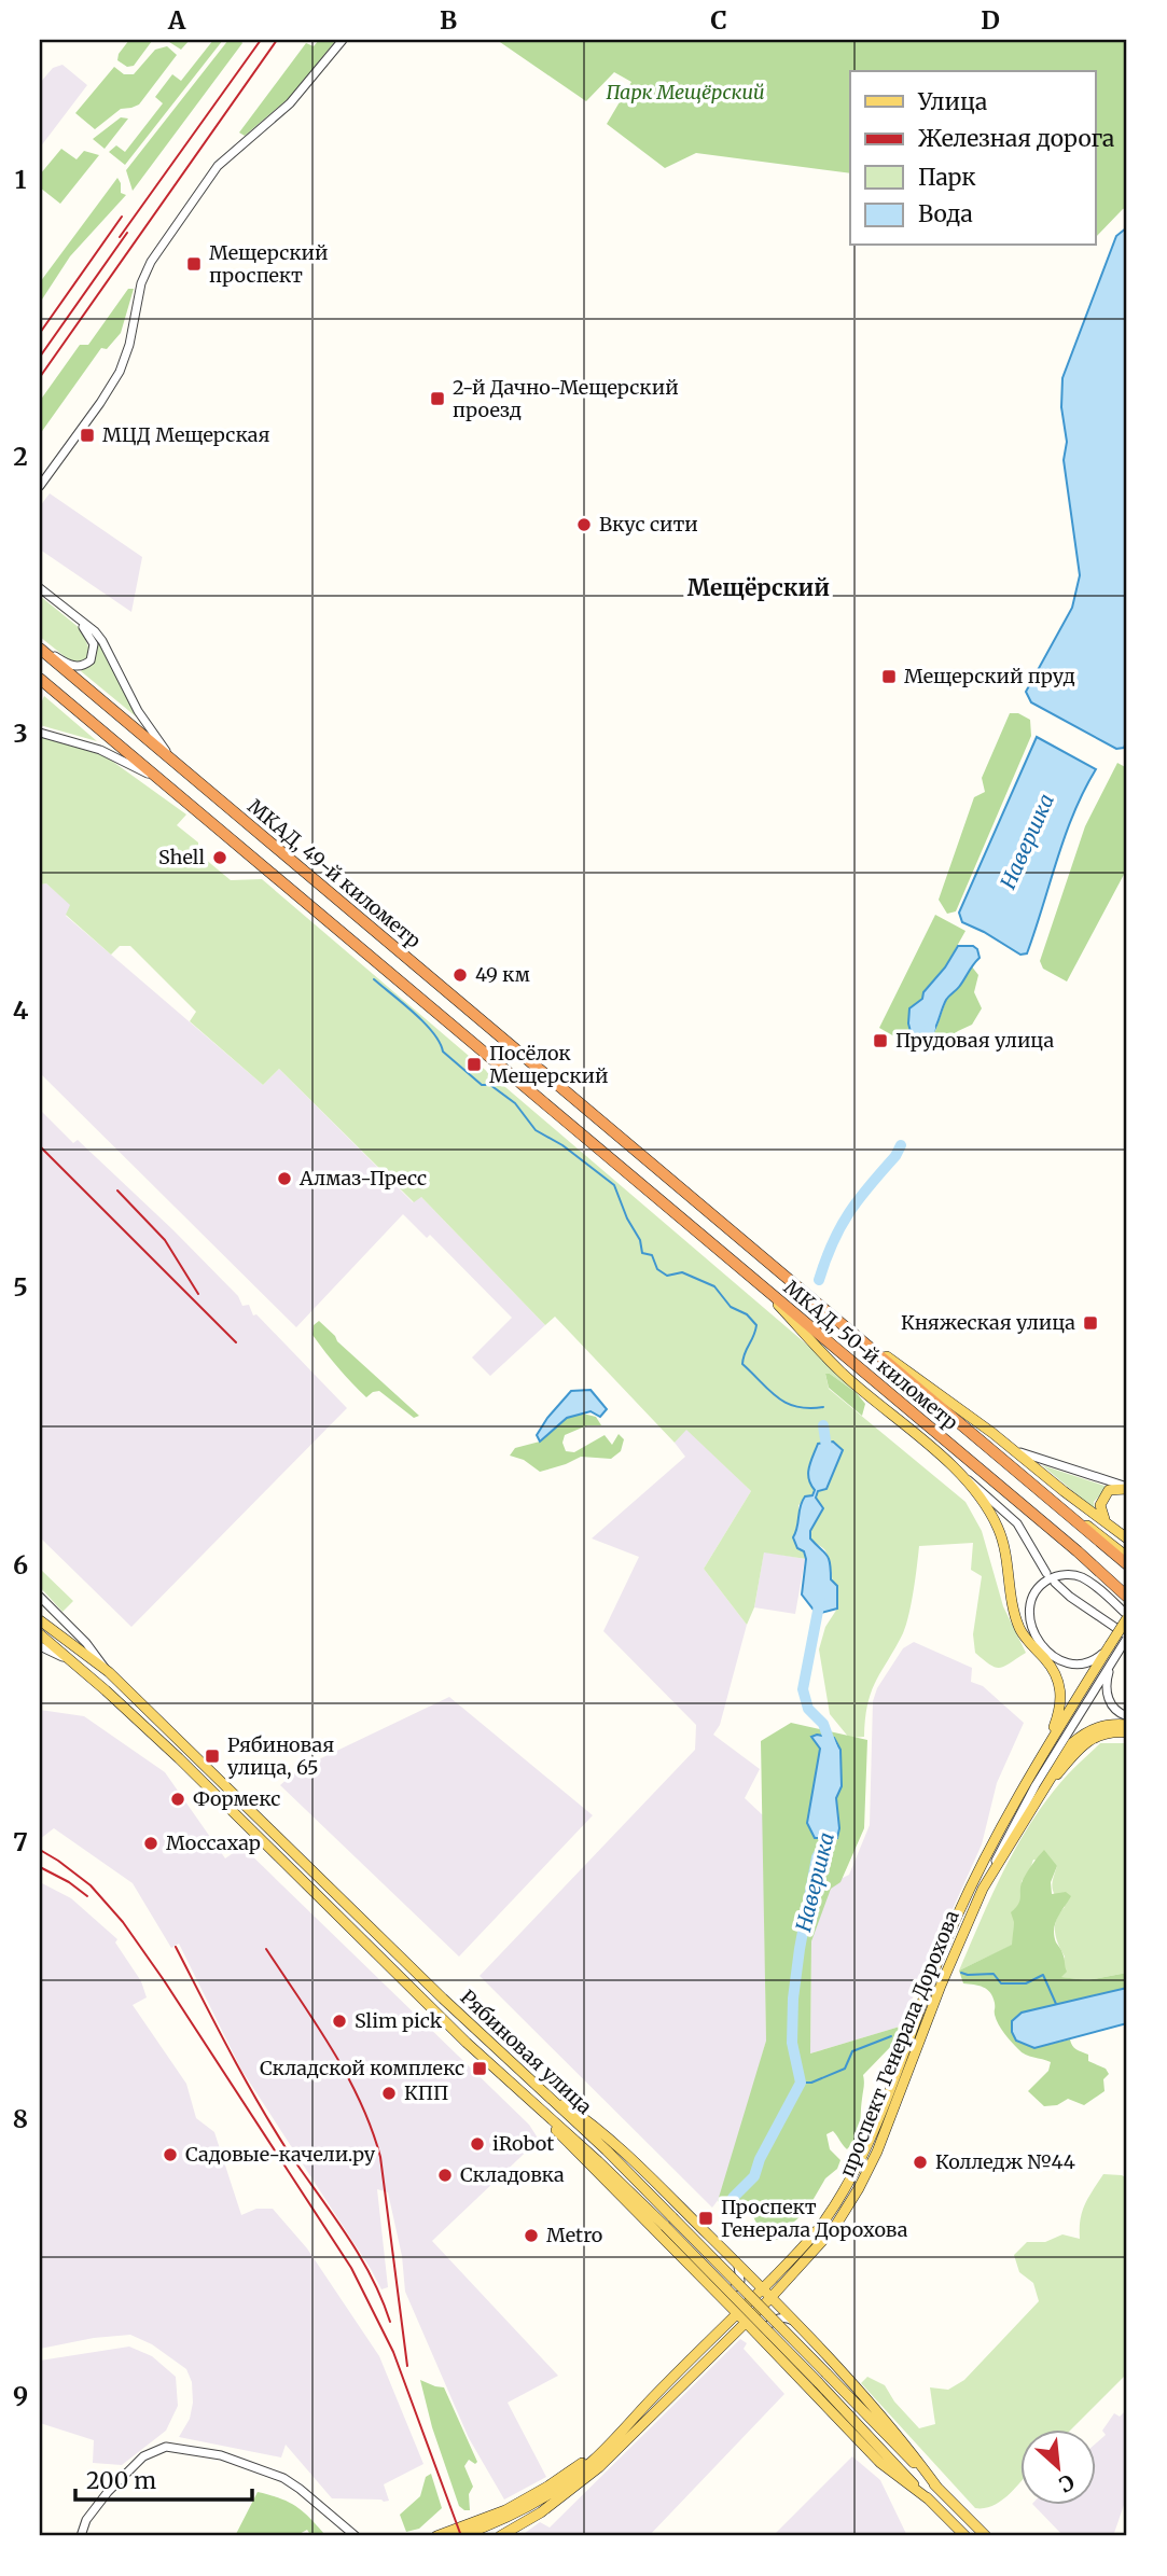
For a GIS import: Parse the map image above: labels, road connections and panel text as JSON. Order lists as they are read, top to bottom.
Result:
{
  "streets": {
    "highway": ["МКАД, 49-й километр", "МКАД, 50-й километр"],
    "main road": ["проспект Генерала Дорохова", "Рябиновая улица"]
  },
  "crossings": [
    ["МКАД, 49-й километр", "МКАД, 50-й километр"]
  ],
  "districts": ["Мещёрский"],
  "water": ["Навершка"],
  "parks": ["Парк Мещёрский"],
  "places": {
    "transit": [
      "Мещерский проспект",
      "2-й Дачно-Мещерский проезд",
      "МЦД Мещерская",
      "Мещерский пруд",
      "Прудовая улица",
      "Посёлок Мещерский",
      "Княжеская улица",
      "Рябиновая улица, 65",
      "Складской комплекс",
      "Проспект Генерала Дорохова"
    ],
    "other": [
      "Вкус сити",
      "Shell",
      "49 км",
      "Алмаз-Пресс",
      "Формекс",
      "Моссахар",
      "Slim pick",
      "КПП",
      "iRobot",
      "Садовые-качели.ру",
      "Колледж №44",
      "Складовка",
      "Metro"
    ]
  },
  "legend": [
    "Улица",
    "Железная дорога",
    "Парк",
    "Вода"
  ],
  "scale_bar": "200 m",
  "north": "bottom right",
  "grid": {
    "columns": [
      "A",
      "B",
      "C",
      "D"
    ],
    "rows": [
      "1",
      "2",
      "3",
      "4",
      "5",
      "6",
      "7",
      "8",
      "9"
    ]
  }
}
